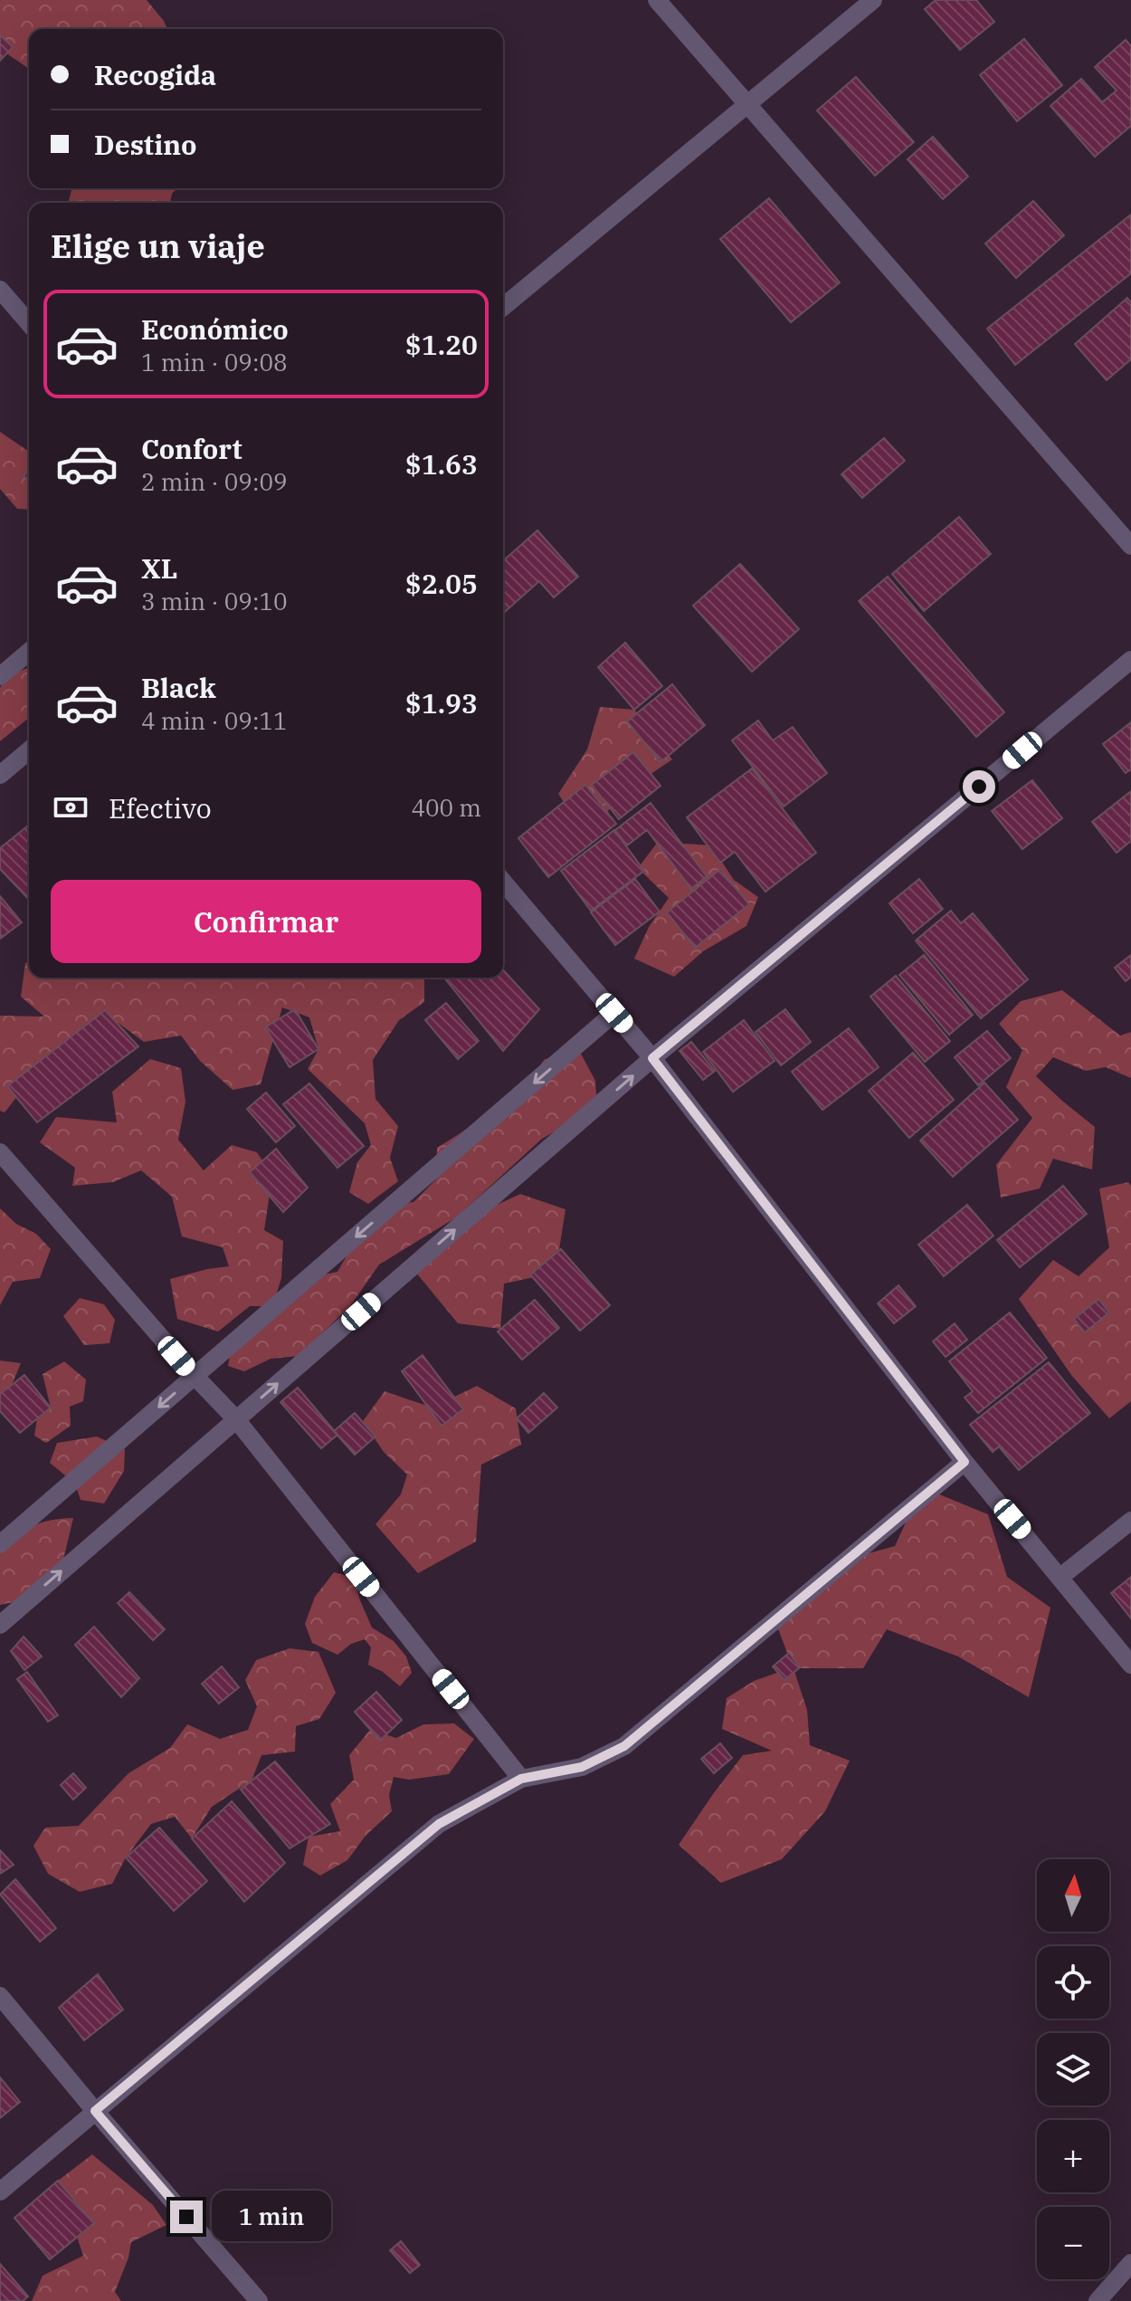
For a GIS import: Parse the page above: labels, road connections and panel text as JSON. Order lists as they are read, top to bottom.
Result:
{
  "north": "top",
  "page": {
    "banner": ["Recogida", "Destino"],
    "heading": "Elige un viaje",
    "list": [
      {
        "name": "Económico",
        "note": "1 min · 09:08",
        "value": "$1.20"
      },
      {
        "name": "Confort",
        "note": "2 min · 09:09",
        "value": "$1.63"
      },
      {
        "name": "XL",
        "note": "3 min · 09:10",
        "value": "$2.05"
      },
      {
        "name": "Black",
        "note": "4 min · 09:11",
        "value": "$1.93"
      }
    ],
    "pay": ["Efectivo", "400 m"],
    "buttons": "Confirmar",
    "map_buttons": ["+", "−"],
    "bubble": "1 min"
  }
}
